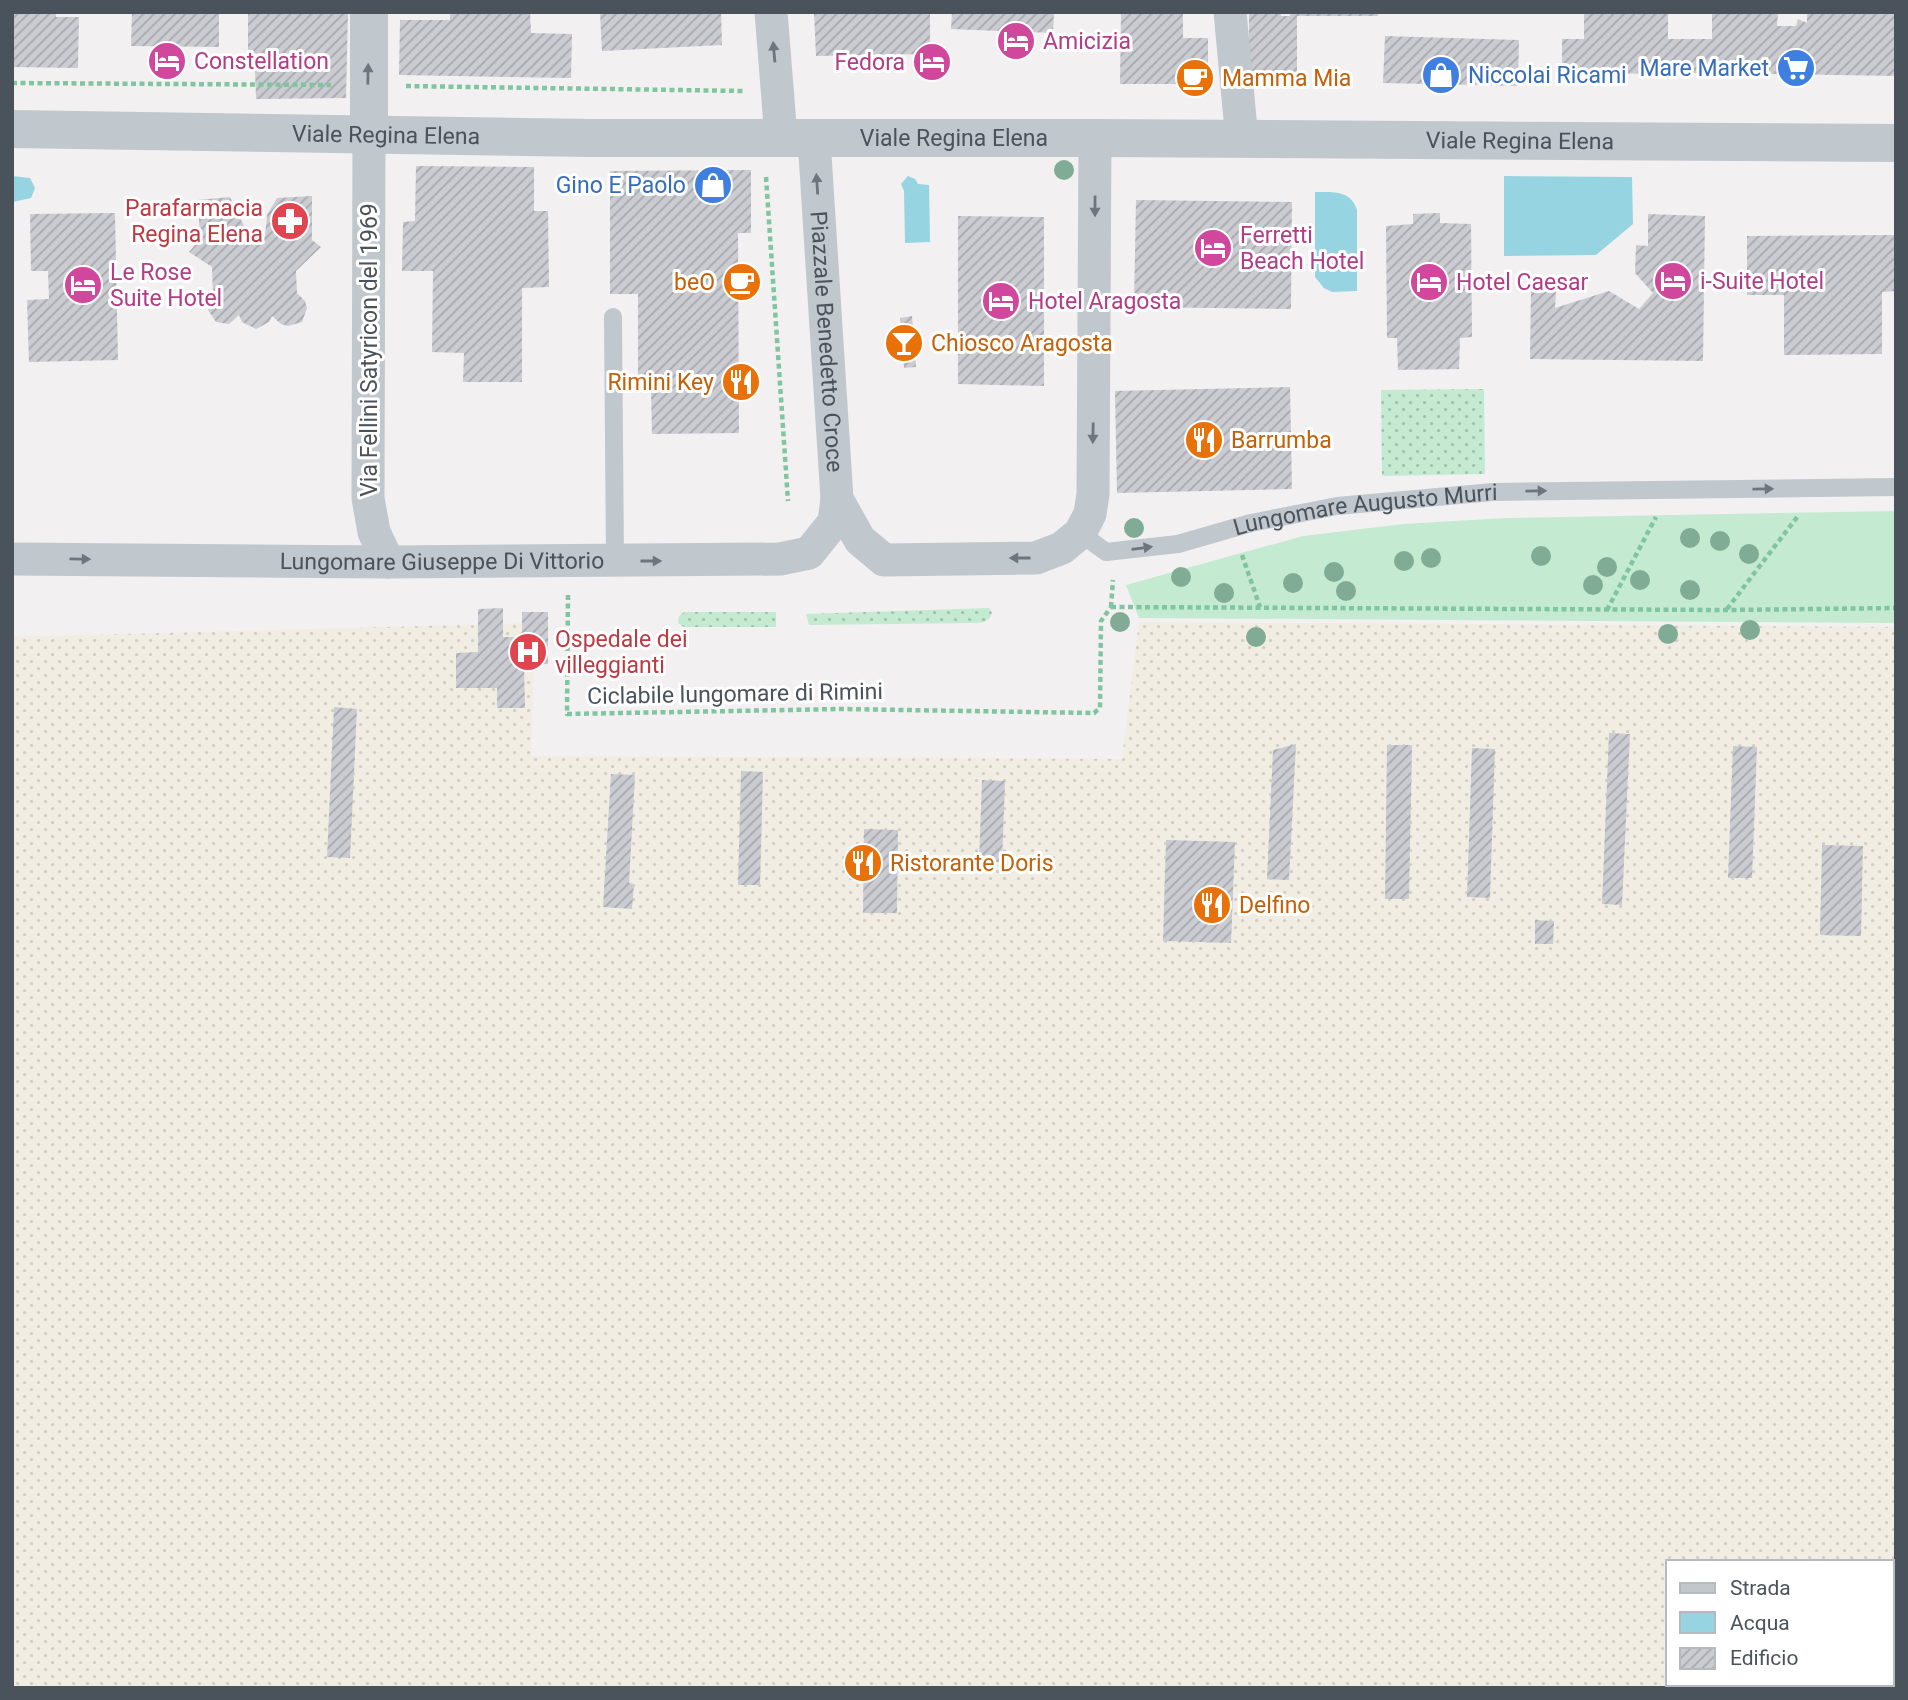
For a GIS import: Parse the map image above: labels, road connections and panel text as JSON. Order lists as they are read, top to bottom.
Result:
{
  "streets": {
    "street": [
      "Viale Regina Elena",
      "Piazzale Benedetto Croce",
      "Via Fellini Satyricon del 1969",
      "Lungomare Giuseppe Di Vittorio"
    ],
    "lane": ["Lungomare Augusto Murri"],
    "path": ["Ciclabile lungomare di Rimini"]
  },
  "crossings": [
    ["Viale Regina Elena", "Piazzale Benedetto Croce"],
    ["Viale Regina Elena", "Via Fellini Satyricon del 1969"],
    ["Piazzale Benedetto Croce", "Lungomare Augusto Murri"],
    ["Piazzale Benedetto Croce", "Lungomare Giuseppe Di Vittorio"],
    ["Via Fellini Satyricon del 1969", "Lungomare Giuseppe Di Vittorio"]
  ],
  "one_way": ["Lungomare Augusto Murri", "Lungomare Giuseppe Di Vittorio"],
  "places": {
    "hotel": [
      "Amicizia",
      "Constellation",
      "Fedora",
      "Ferretti Beach Hotel",
      "i-Suite Hotel",
      "Hotel Caesar",
      "Le Rose Suite Hotel",
      "Hotel Aragosta"
    ],
    "supermarket": ["Mare Market"],
    "shop": ["Niccolai Ricami", "Gino E Paolo"],
    "cafe": ["Mamma Mia", "beO"],
    "pharmacy": ["Parafarmacia Regina Elena"],
    "bar": ["Chiosco Aragosta"],
    "restaurant": [
      "Rimini Key",
      "Barrumba",
      "Ristorante Doris",
      "Delfino"
    ],
    "hospital": ["Ospedale dei villeggianti"]
  },
  "legend": ["Strada", "Acqua", "Edificio"]
}
